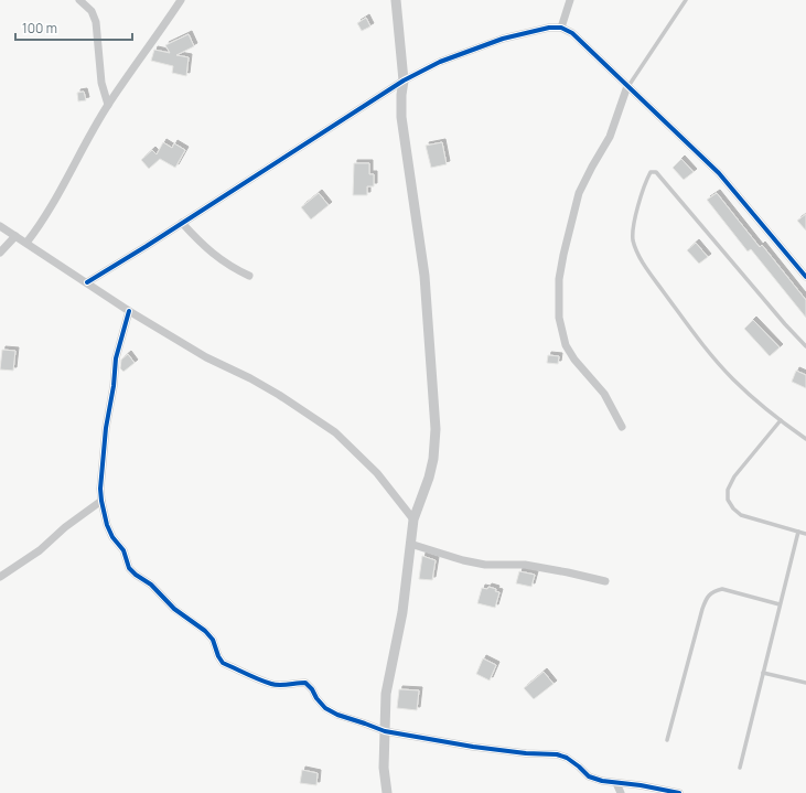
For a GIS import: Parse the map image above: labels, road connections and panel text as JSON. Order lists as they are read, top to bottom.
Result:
{
  "scale_bar": "100 m"
}
